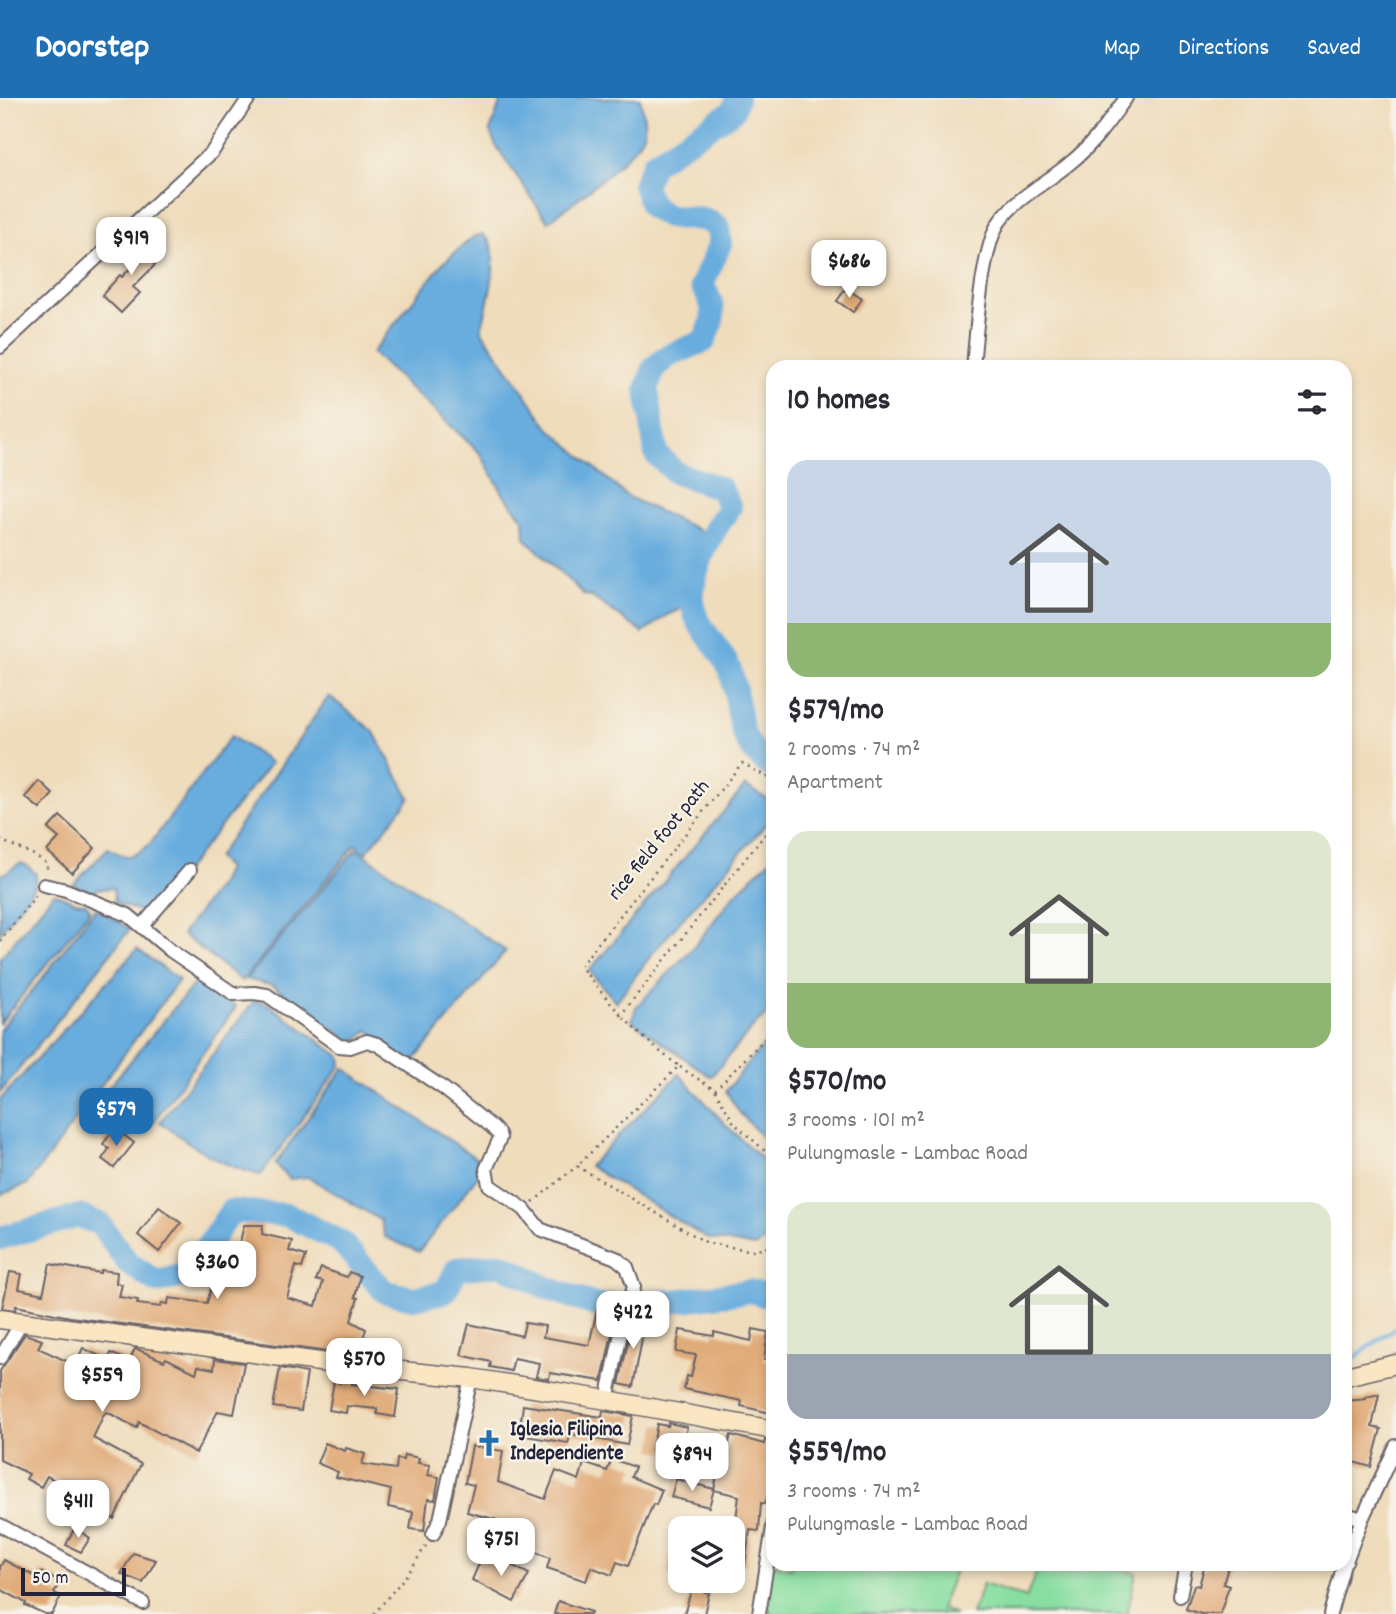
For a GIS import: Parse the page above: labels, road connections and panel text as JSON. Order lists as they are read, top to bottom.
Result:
{
  "streets": {
    "path": ["rice field foot path"]
  },
  "places": {
    "church": ["Iglesia Filipina Independiente"]
  },
  "scale_bar": "50 m",
  "page": {
    "header": "Doorstep",
    "nav": ["Map", "Directions", "Saved"],
    "price": [
      "$919",
      "$686",
      "$579",
      "$360",
      "$422",
      "$570",
      "$559",
      "$894",
      "$411",
      "$751"
    ],
    "heading": "10 homes",
    "list": [
      {
        "name": "$579/mo",
        "note": "2 rooms · 74 m² · Apartment"
      },
      {
        "name": "$570/mo",
        "note": "3 rooms · 101 m² · Pulungmasle - Lambac Road"
      },
      {
        "name": "$559/mo",
        "note": "3 rooms · 74 m² · Pulungmasle - Lambac Road"
      }
    ],
    "scale": "50 m"
  }
}
